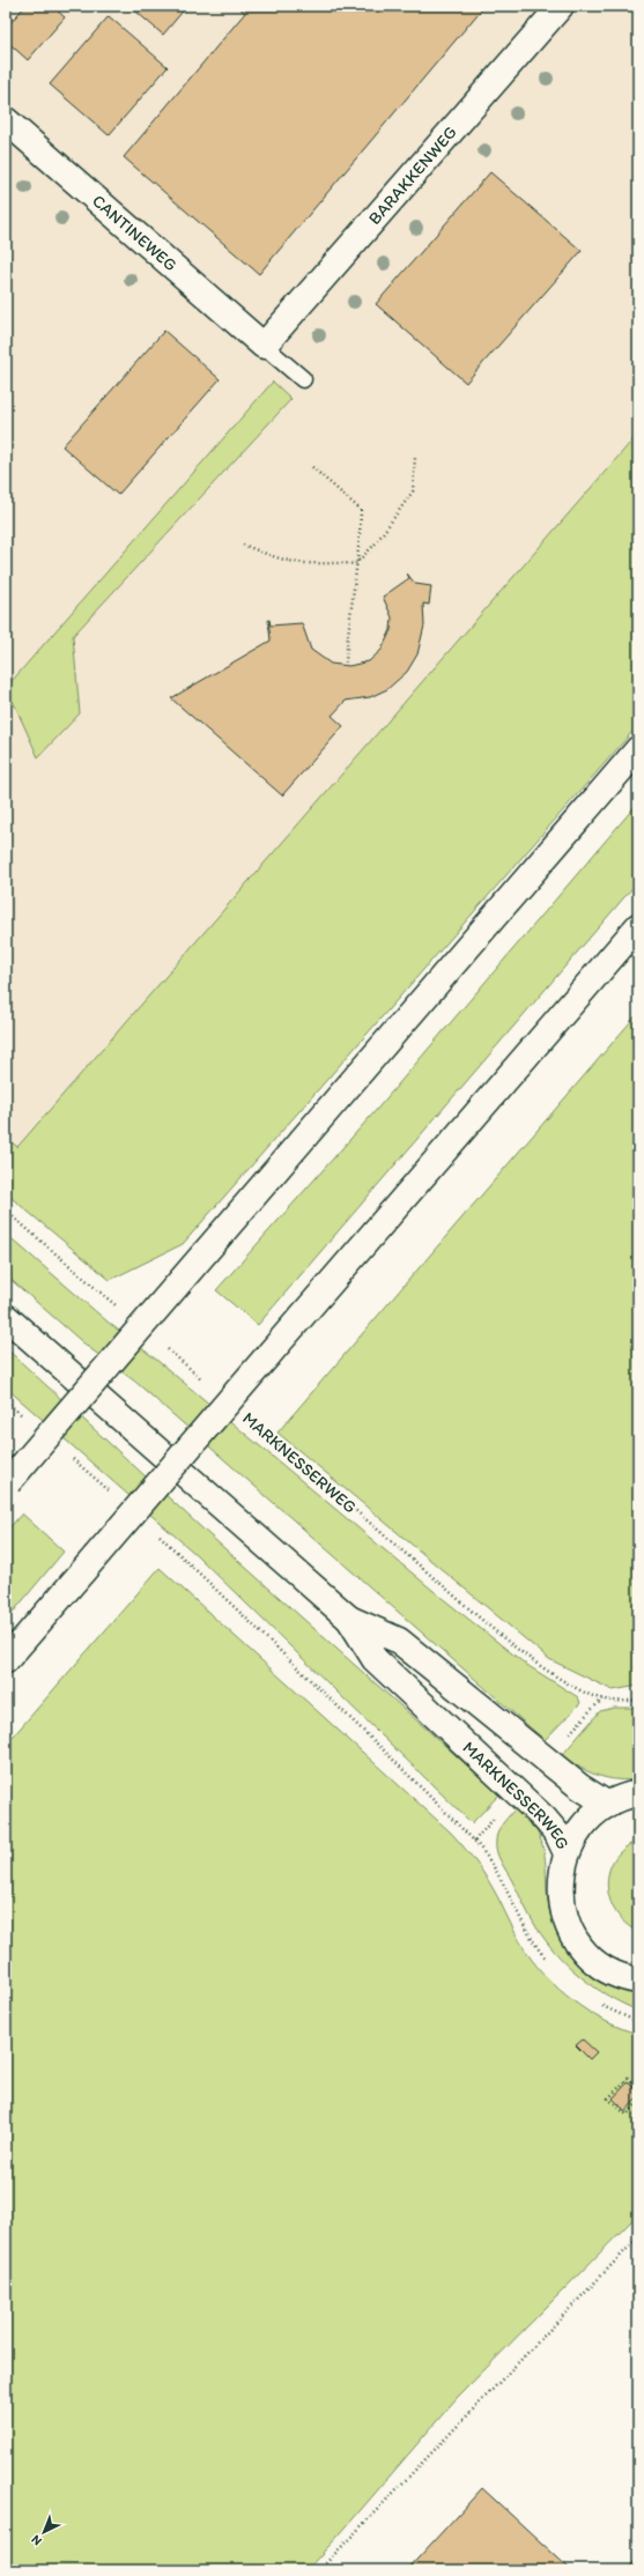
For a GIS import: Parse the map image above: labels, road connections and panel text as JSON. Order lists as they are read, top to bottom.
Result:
{
  "streets": {
    "main road": ["BARAKKENWEG", "CANTINEWEG", "MARKNESSERWEG"]
  },
  "crossings": [
    ["BARAKKENWEG", "CANTINEWEG"]
  ],
  "north": "bottom left"
}
